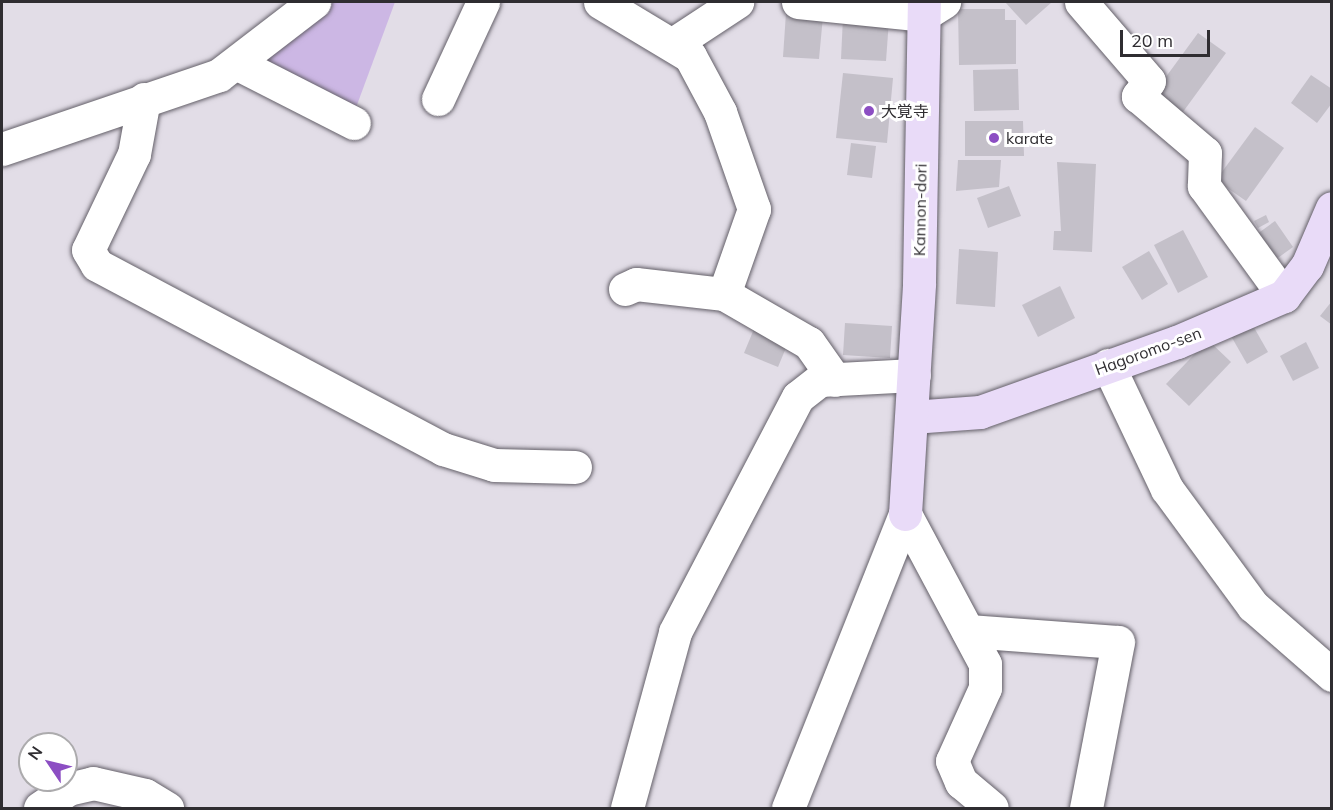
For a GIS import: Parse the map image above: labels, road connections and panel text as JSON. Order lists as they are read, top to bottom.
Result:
{
  "streets": {
    "street": ["Kannon-dori", "Hagoromo-sen"]
  },
  "crossings": [
    ["Kannon-dori", "Hagoromo-sen"]
  ],
  "places": ["大覚寺", "karate"],
  "scale_bar": "20 m",
  "north": "top left"
}
